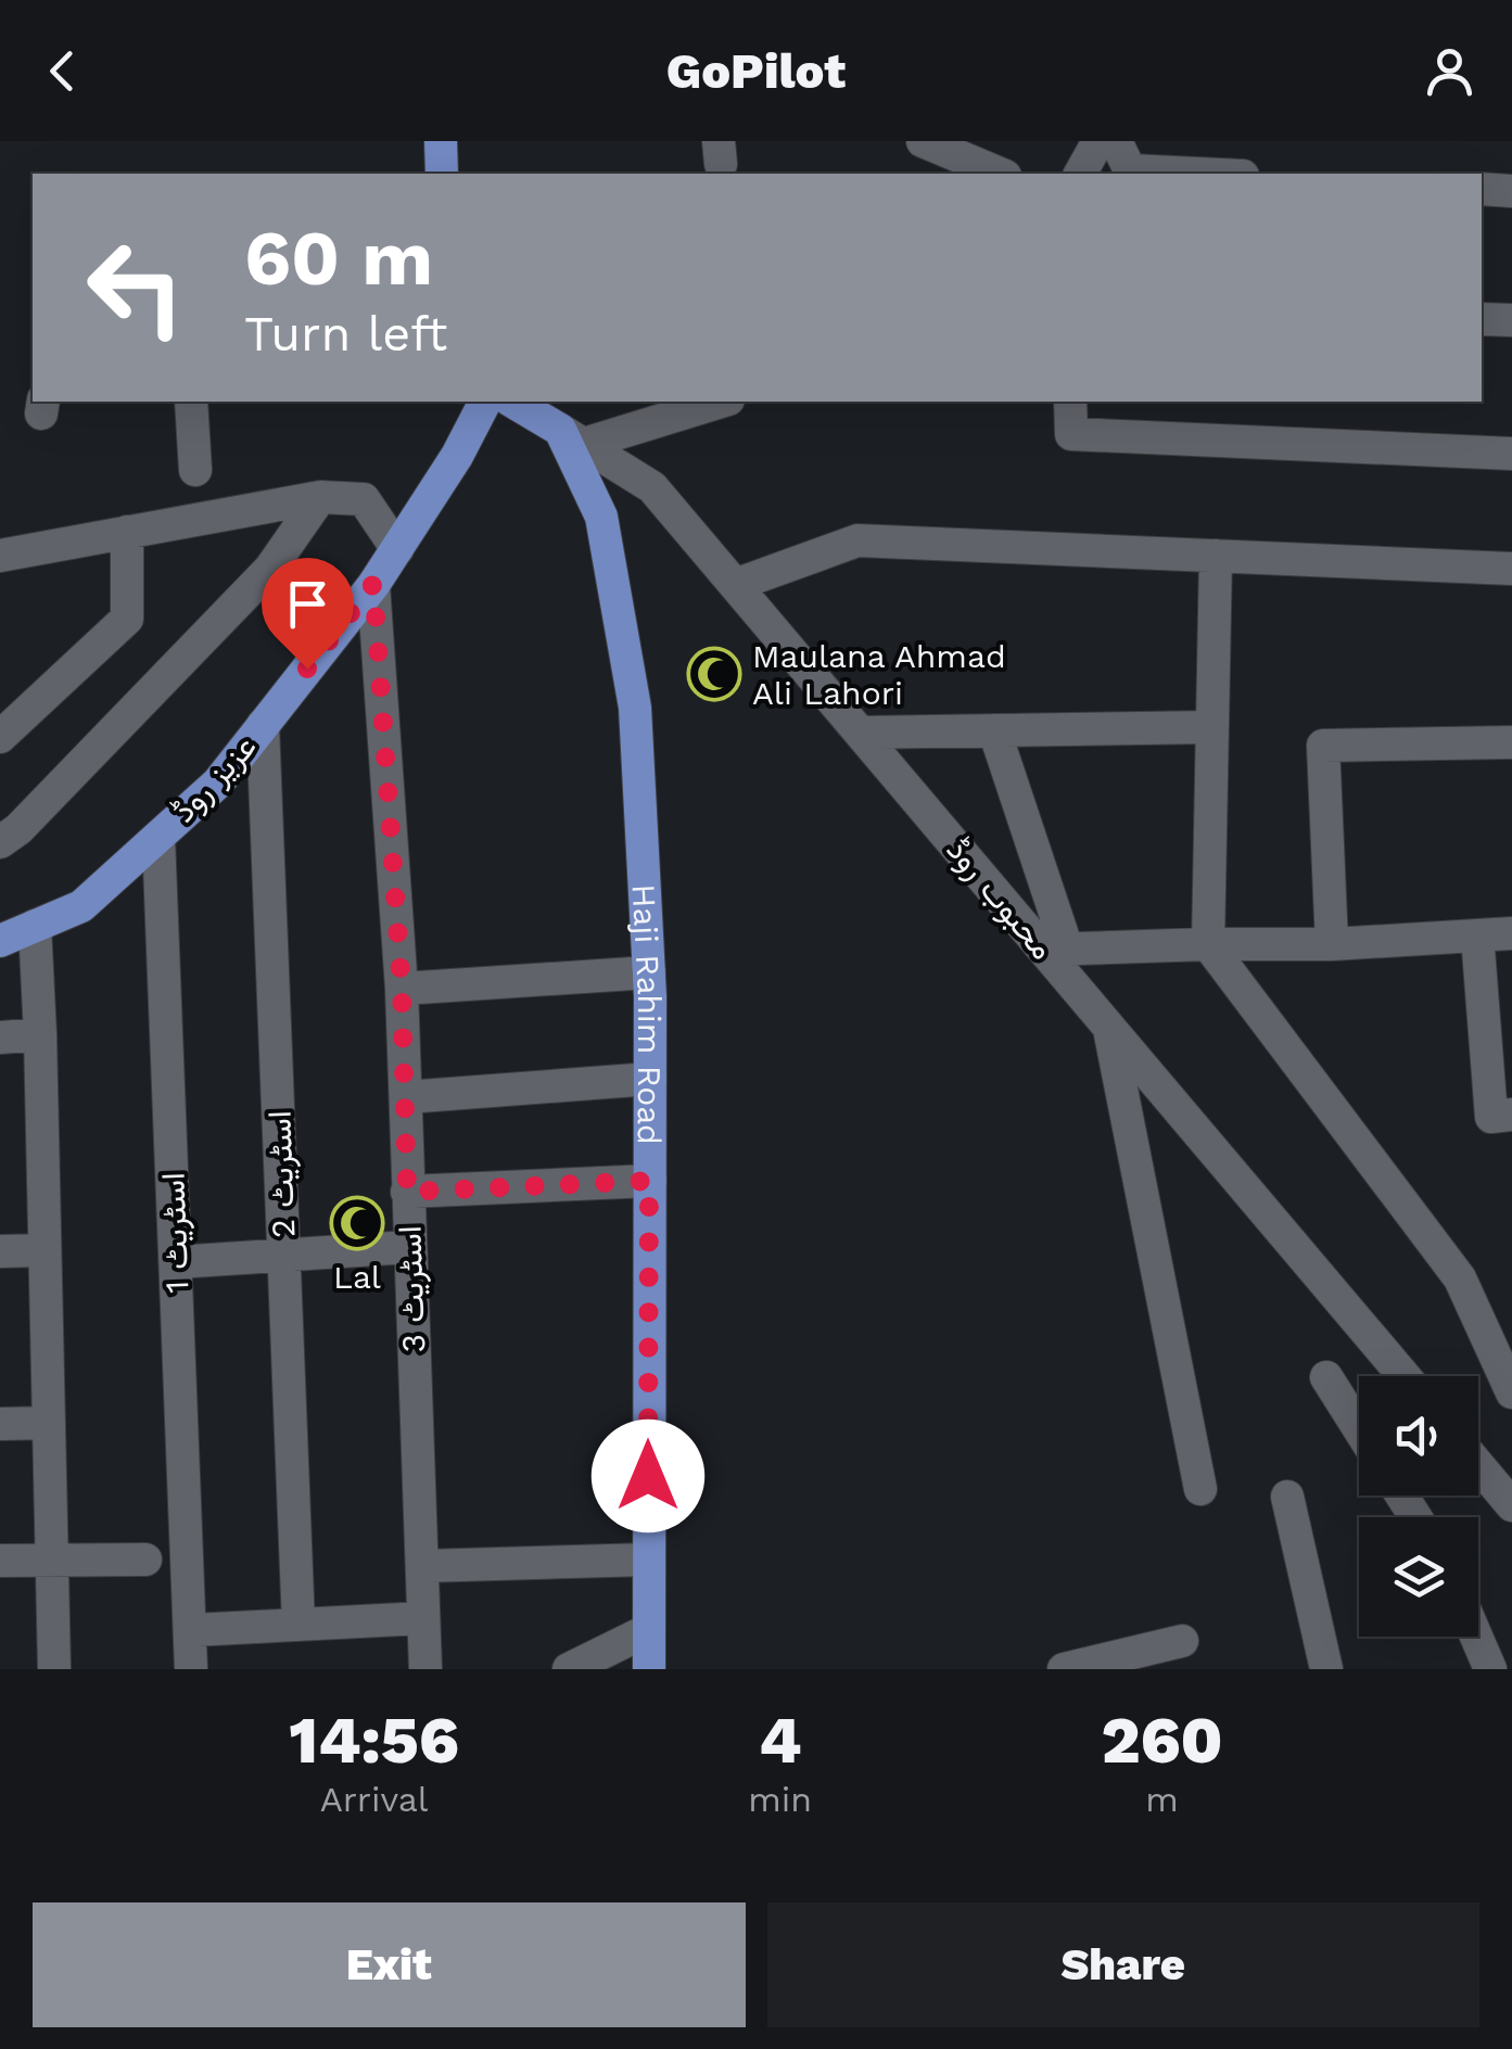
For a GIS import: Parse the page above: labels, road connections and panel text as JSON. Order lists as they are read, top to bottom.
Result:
{
  "streets": {
    "main road": ["عزیز روڈ", "Haji Rahim Road"],
    "street": [
      "محبوب روڈ",
      "اسٹریٹ 2",
      "اسٹریٹ 1",
      "اسٹریٹ 3"
    ]
  },
  "crossings": [
    ["عزیز روڈ", "اسٹریٹ 2"],
    ["عزیز روڈ", "اسٹریٹ 1"],
    ["عزیز روڈ", "اسٹریٹ 3"],
    ["محبوب روڈ", "Haji Rahim Road"]
  ],
  "places": {
    "mosque": ["Maulana Ahmad Ali Lahori", "Lal"]
  },
  "page": {
    "header": "GoPilot",
    "turn": ["60 m", "Turn left"],
    "eta": [
      "14:56",
      "Arrival",
      "4",
      "min",
      "260",
      "m"
    ],
    "buttons": ["Exit", "Share"]
  }
}
